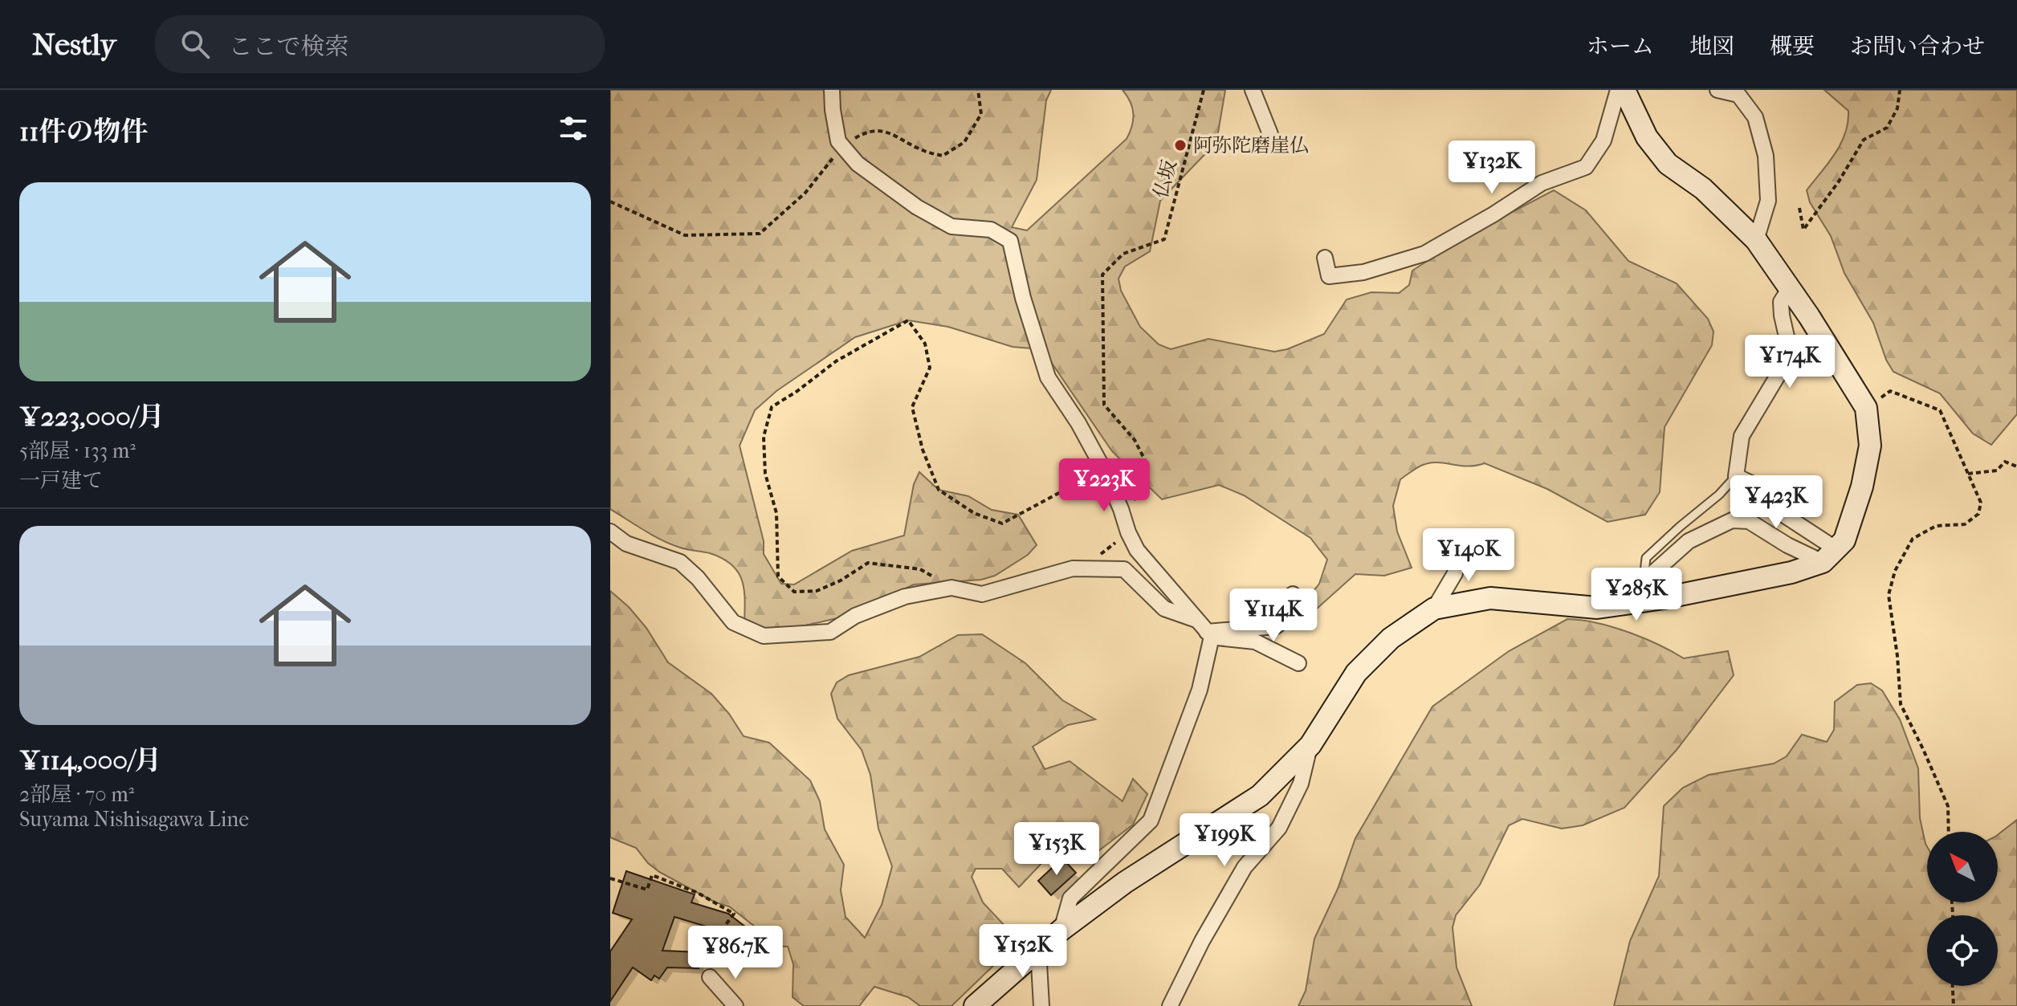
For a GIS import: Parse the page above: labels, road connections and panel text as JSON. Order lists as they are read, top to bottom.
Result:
{
  "streets": {
    "path": ["仏坂"]
  },
  "places": ["阿弥陀磨崖仏"],
  "north": "top left",
  "page": {
    "header": "Nestly",
    "search": "ここで検索",
    "nav": [
      "ホーム",
      "地図",
      "概要",
      "お問い合わせ"
    ],
    "heading": "11件の物件",
    "price": [
      "¥132K",
      "¥174K",
      "¥223K",
      "¥423K",
      "¥140K",
      "¥285K",
      "¥114K",
      "¥199K",
      "¥153K",
      "¥152K",
      "¥86.7K"
    ],
    "list": [
      {
        "name": "¥223,000/月",
        "note": "5部屋 · 133 m² · 一戸建て"
      },
      {
        "name": "¥114,000/月",
        "note": "2部屋 · 70 m² · Suyama Nishisagawa Line"
      }
    ]
  }
}
